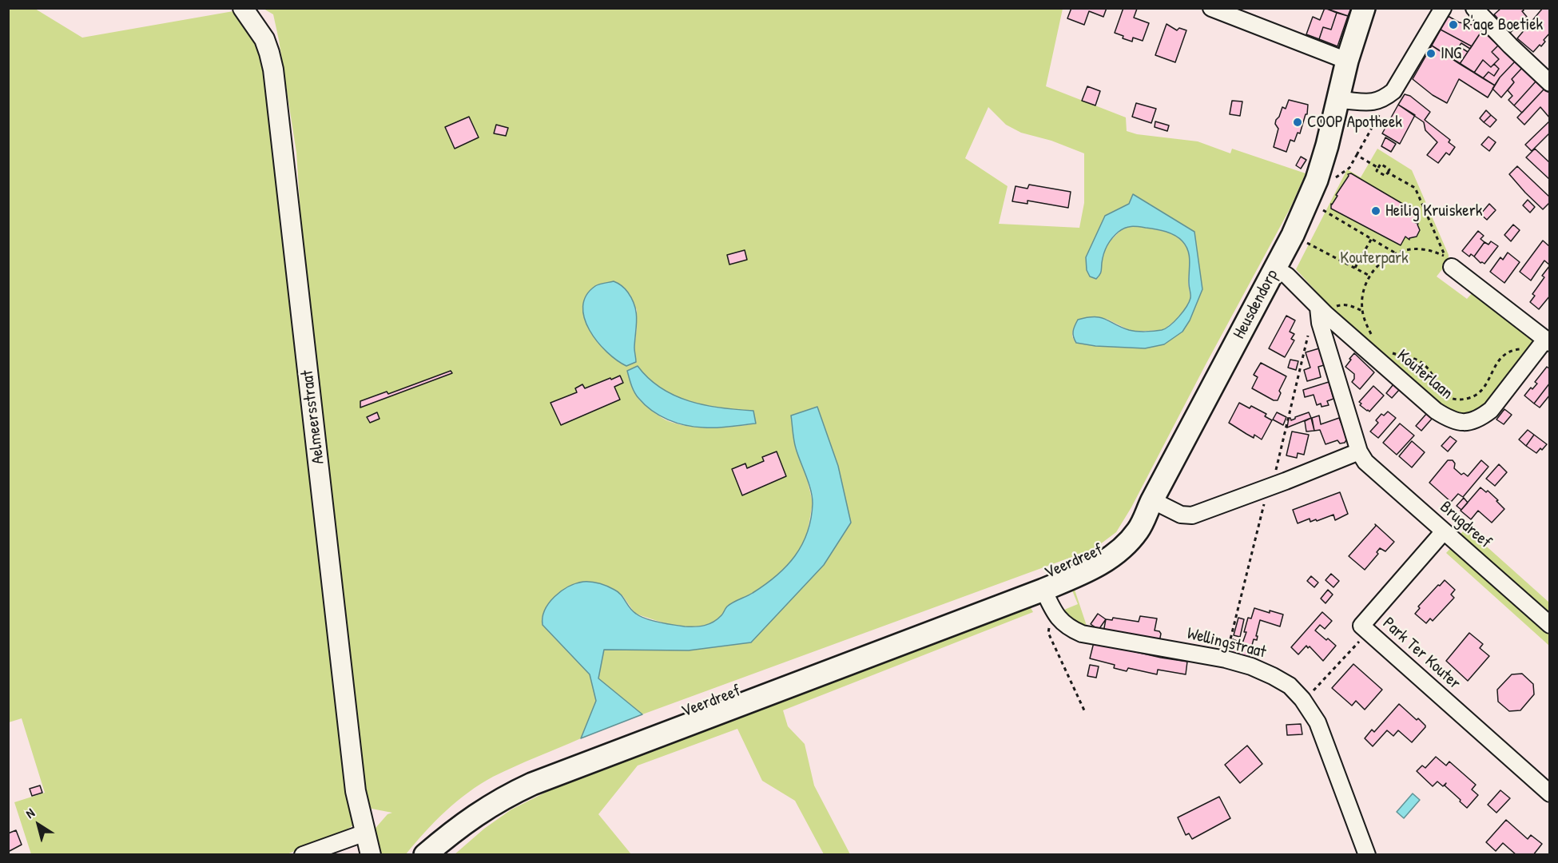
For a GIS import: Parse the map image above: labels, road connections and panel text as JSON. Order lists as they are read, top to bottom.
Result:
{
  "streets": {
    "main road": ["Heusdendorp", "Veerdreef"],
    "street": [
      "Kouterlaan",
      "Aelmeersstraat",
      "Brugdreef",
      "Wellingstraat",
      "Park Ter Kouter"
    ]
  },
  "crossings": [
    ["Heusdendorp", "Kouterlaan"],
    ["Heusdendorp", "Veerdreef"],
    ["Kouterlaan", "Brugdreef"],
    ["Brugdreef", "Park Ter Kouter"],
    ["Veerdreef", "Wellingstraat"]
  ],
  "parks": ["Kouterpark"],
  "places": [
    "R'age Boetiek",
    "ING",
    "COOP Apotheek",
    "Heilig Kruiskerk"
  ],
  "north": "top left"
}
